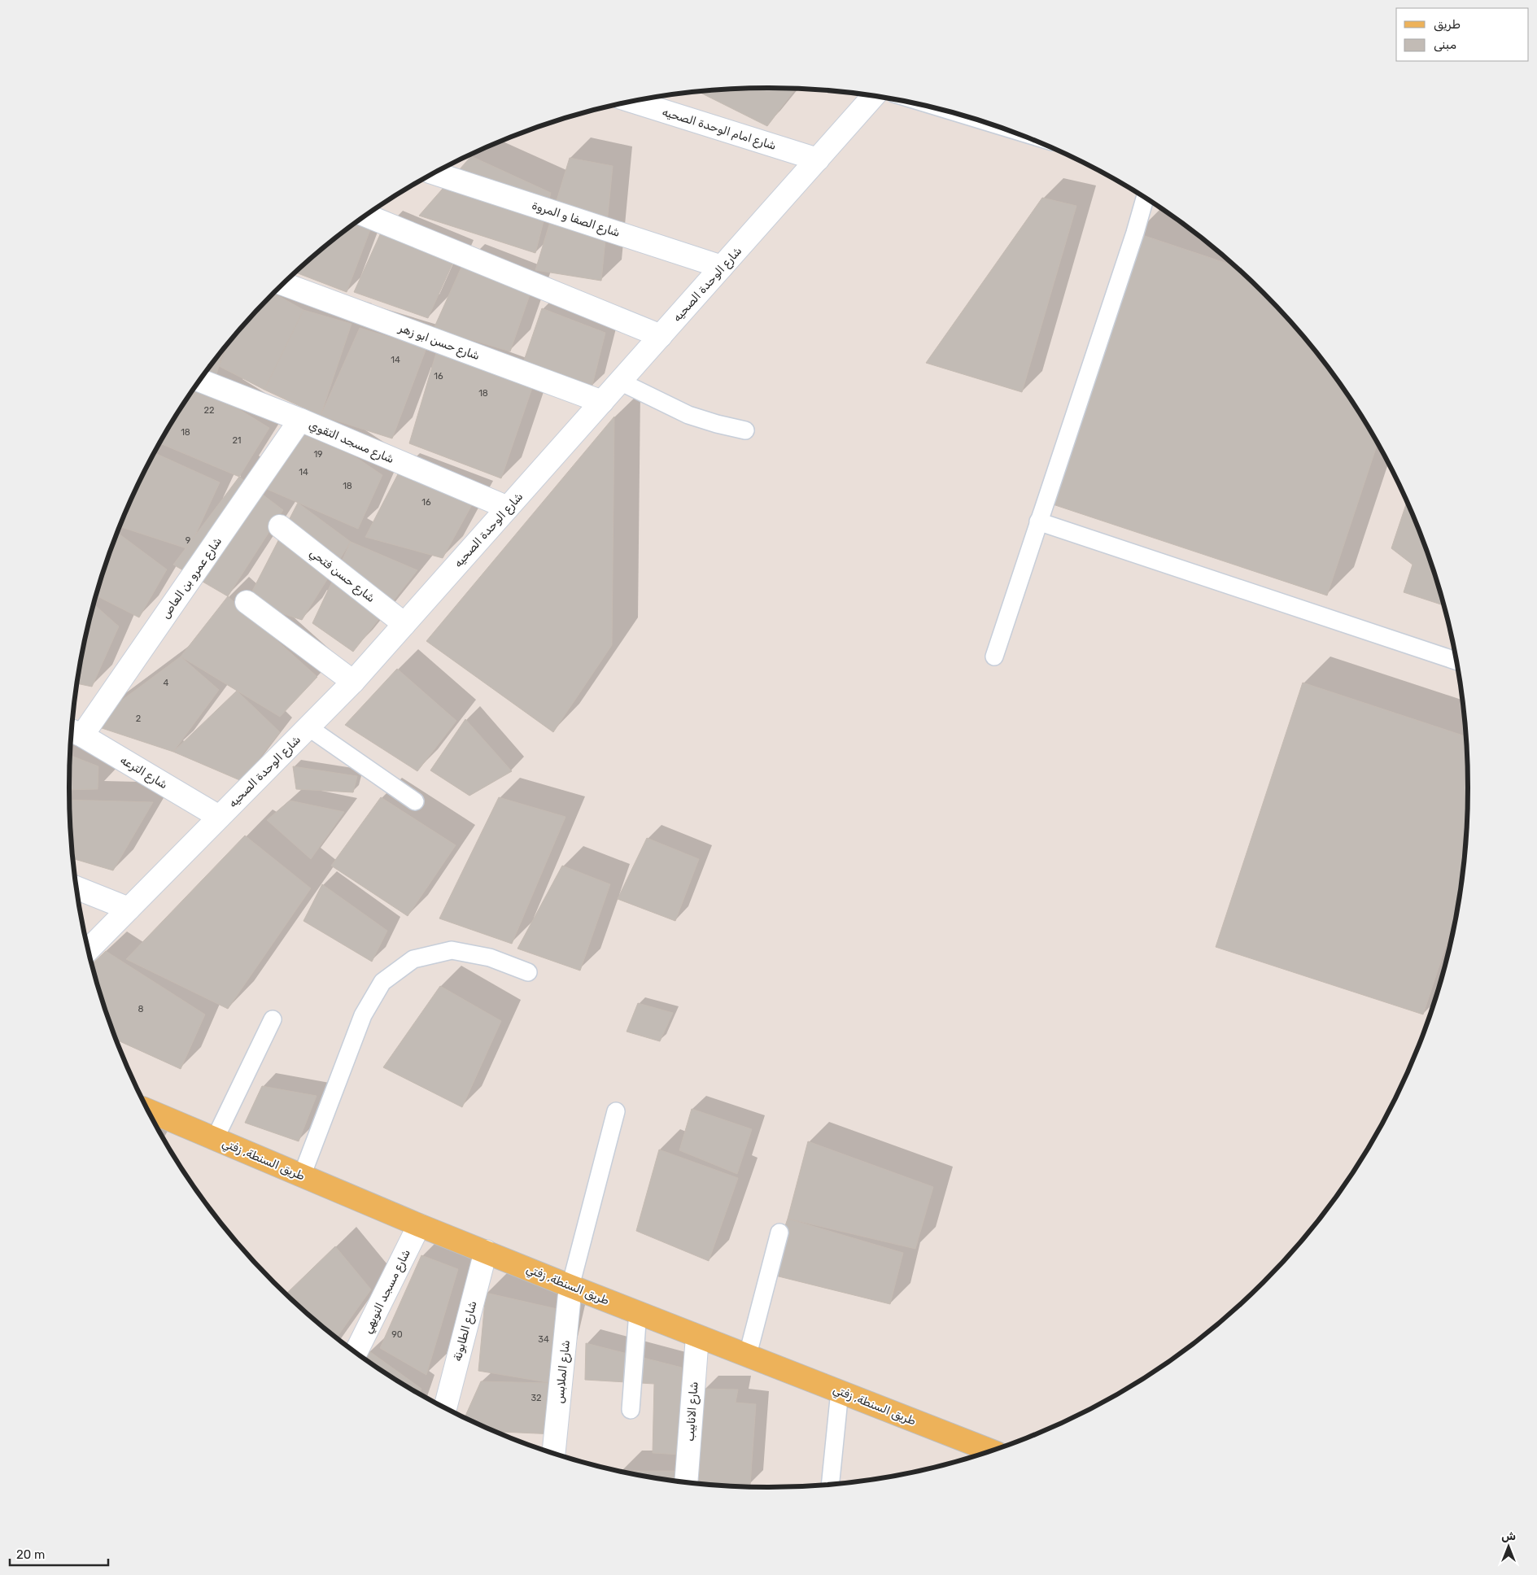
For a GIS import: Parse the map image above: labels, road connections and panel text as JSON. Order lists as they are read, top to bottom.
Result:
{
  "streets": {
    "main road": ["طريق السنطة, زفتي"],
    "street": [
      "شارع امام الوحدة الصحيه",
      "شارع الصفا و المروة",
      "شارع الوحدة الصحيه",
      "شارع حسن ابو زهر",
      "شارع مسجد التقوي",
      "شارع حسن فتحي",
      "شارع عمرو بن العاص",
      "شارع الترعه",
      "شارع مسجد النويهي",
      "شارع الطابونة",
      "شارع الملابس",
      "شارع الانابيب"
    ]
  },
  "crossings": [
    ["شارع امام الوحدة الصحيه", "شارع الوحدة الصحيه"],
    ["شارع الصفا و المروة", "شارع الوحدة الصحيه"],
    ["شارع الوحدة الصحيه", "شارع حسن ابو زهر"],
    ["شارع الوحدة الصحيه", "شارع مسجد التقوي"],
    ["شارع الوحدة الصحيه", "شارع حسن فتحي"],
    ["شارع الوحدة الصحيه", "شارع الترعه"],
    ["شارع مسجد التقوي", "شارع عمرو بن العاص"],
    ["شارع عمرو بن العاص", "شارع الترعه"],
    ["طريق السنطة, زفتي", "شارع مسجد النويهي"],
    ["طريق السنطة, زفتي", "شارع الطابونة"],
    ["طريق السنطة, زفتي", "شارع الملابس"],
    ["طريق السنطة, زفتي", "شارع الانابيب"]
  ],
  "house_numbers": [
    "14",
    "16",
    "18",
    "22",
    "18",
    "21",
    "19",
    "14",
    "18",
    "16",
    "9",
    "4",
    "2",
    "8",
    "90",
    "34",
    "32"
  ],
  "legend": ["طريق", "مبنى"],
  "scale_bar": "20 m",
  "north": "top"
}
